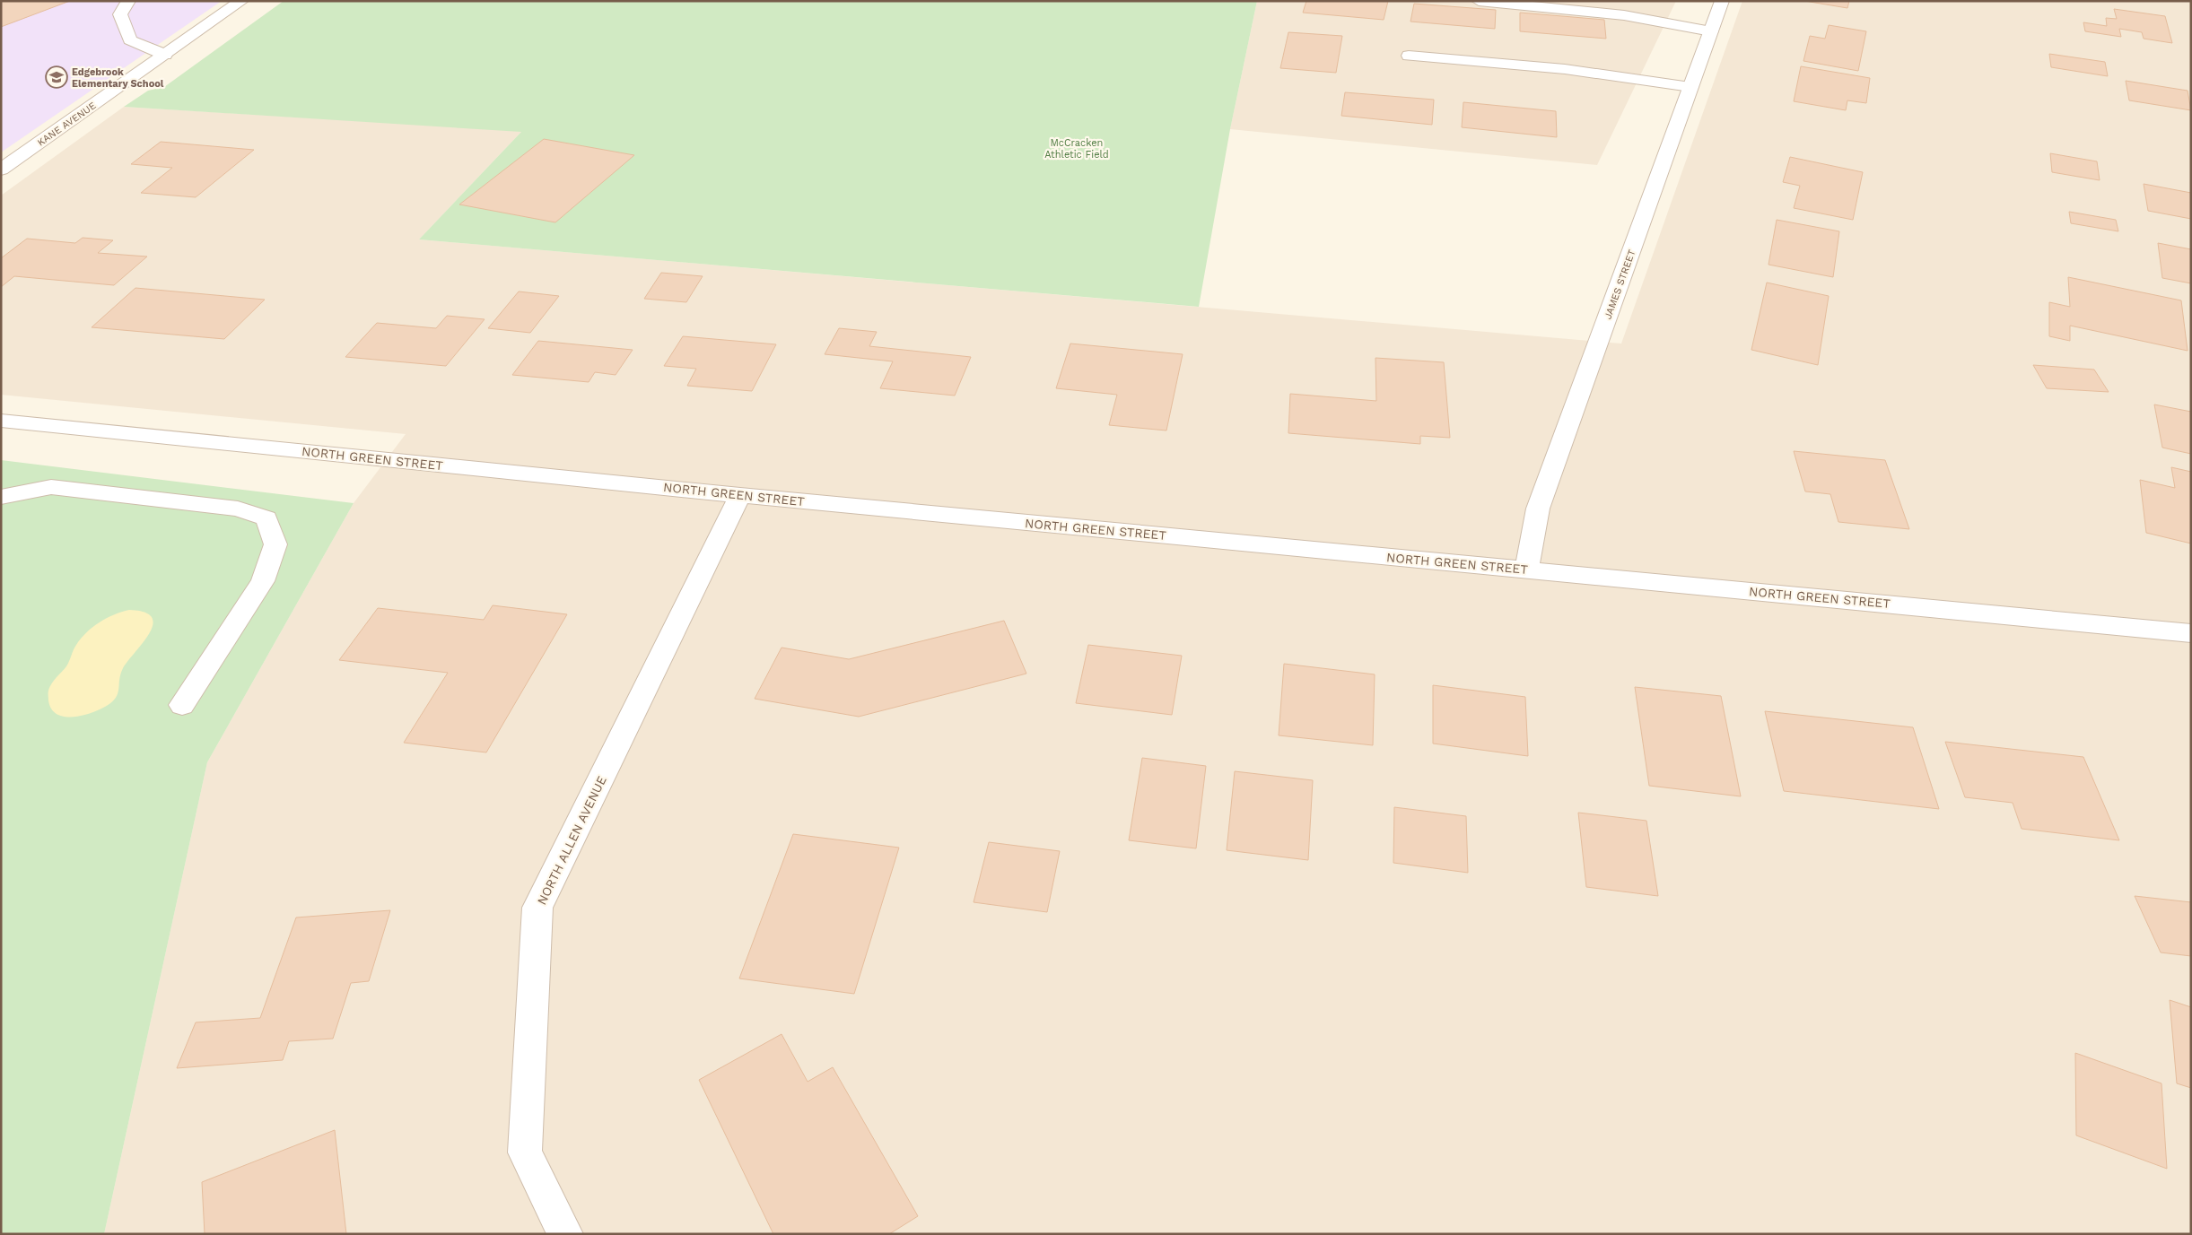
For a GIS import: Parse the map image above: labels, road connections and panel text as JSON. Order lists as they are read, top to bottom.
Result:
{
  "streets": {
    "street": [
      "KANE AVENUE",
      "JAMES STREET",
      "NORTH GREEN STREET",
      "NORTH ALLEN AVENUE"
    ]
  },
  "crossings": [
    ["JAMES STREET", "NORTH GREEN STREET"],
    ["NORTH GREEN STREET", "NORTH ALLEN AVENUE"]
  ],
  "parks": ["McCracken Athletic Field"],
  "places": {
    "school or university": ["Edgebrook Elementary School"]
  }
}
